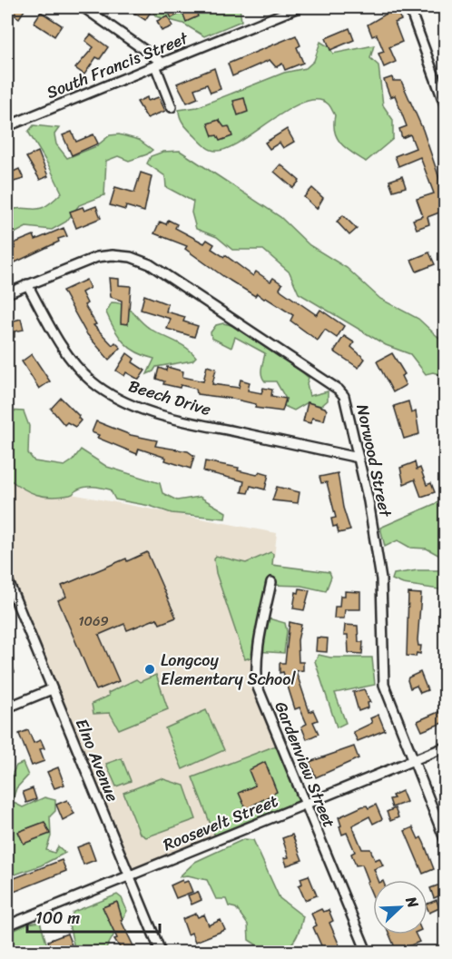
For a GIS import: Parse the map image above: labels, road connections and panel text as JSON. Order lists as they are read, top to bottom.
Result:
{
  "streets": {
    "street": [
      "South Francis Street",
      "Beech Drive",
      "Norwood Street",
      "Elno Avenue",
      "Gardenview Street",
      "Roosevelt Street"
    ]
  },
  "crossings": [
    ["Beech Drive", "Norwood Street"],
    ["Norwood Street", "Roosevelt Street"],
    ["Elno Avenue", "Roosevelt Street"],
    ["Gardenview Street", "Roosevelt Street"]
  ],
  "places": ["Longcoy Elementary School"],
  "house_numbers": ["1069"],
  "scale_bar": "100 m",
  "north": "top right"
}
